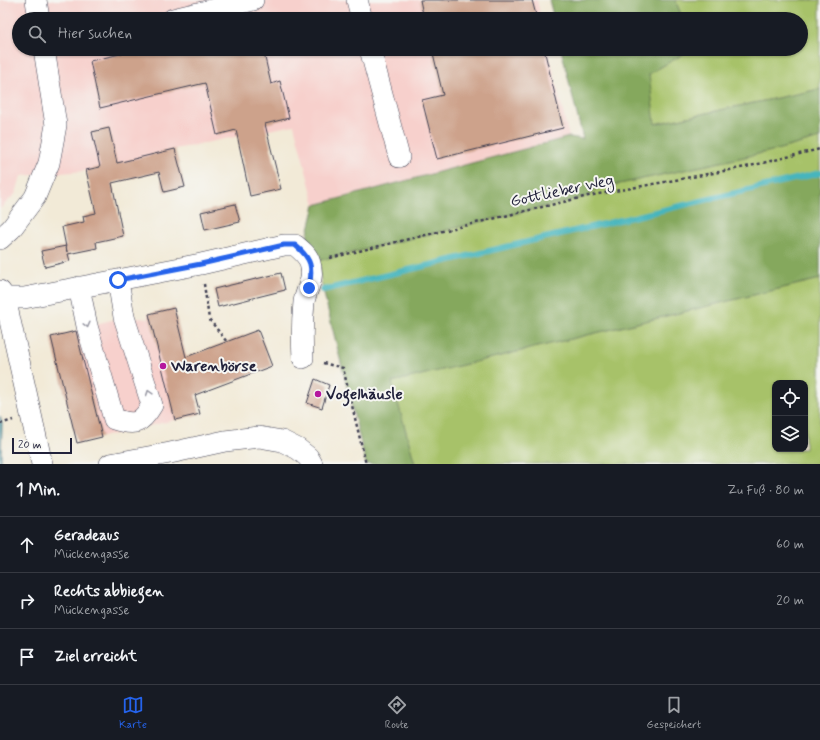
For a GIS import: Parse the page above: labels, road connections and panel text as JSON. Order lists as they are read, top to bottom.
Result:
{
  "streets": {
    "path": ["Gottlieber Weg"]
  },
  "places": ["Warenbörse", "Vogelhäusle"],
  "scale_bar": "20 m",
  "page": {
    "search": "Hier suchen",
    "scale": "20 m",
    "heading": ["1 Min.", "Zu Fuß · 80 m"],
    "list": [
      ["Geradeaus", "Mückengasse", "60 m"],
      ["Rechts abbiegen", "Mückengasse", "20 m"],
      "Ziel erreicht"
    ],
    "nav": ["Karte", "Route", "Gespeichert"]
  }
}
